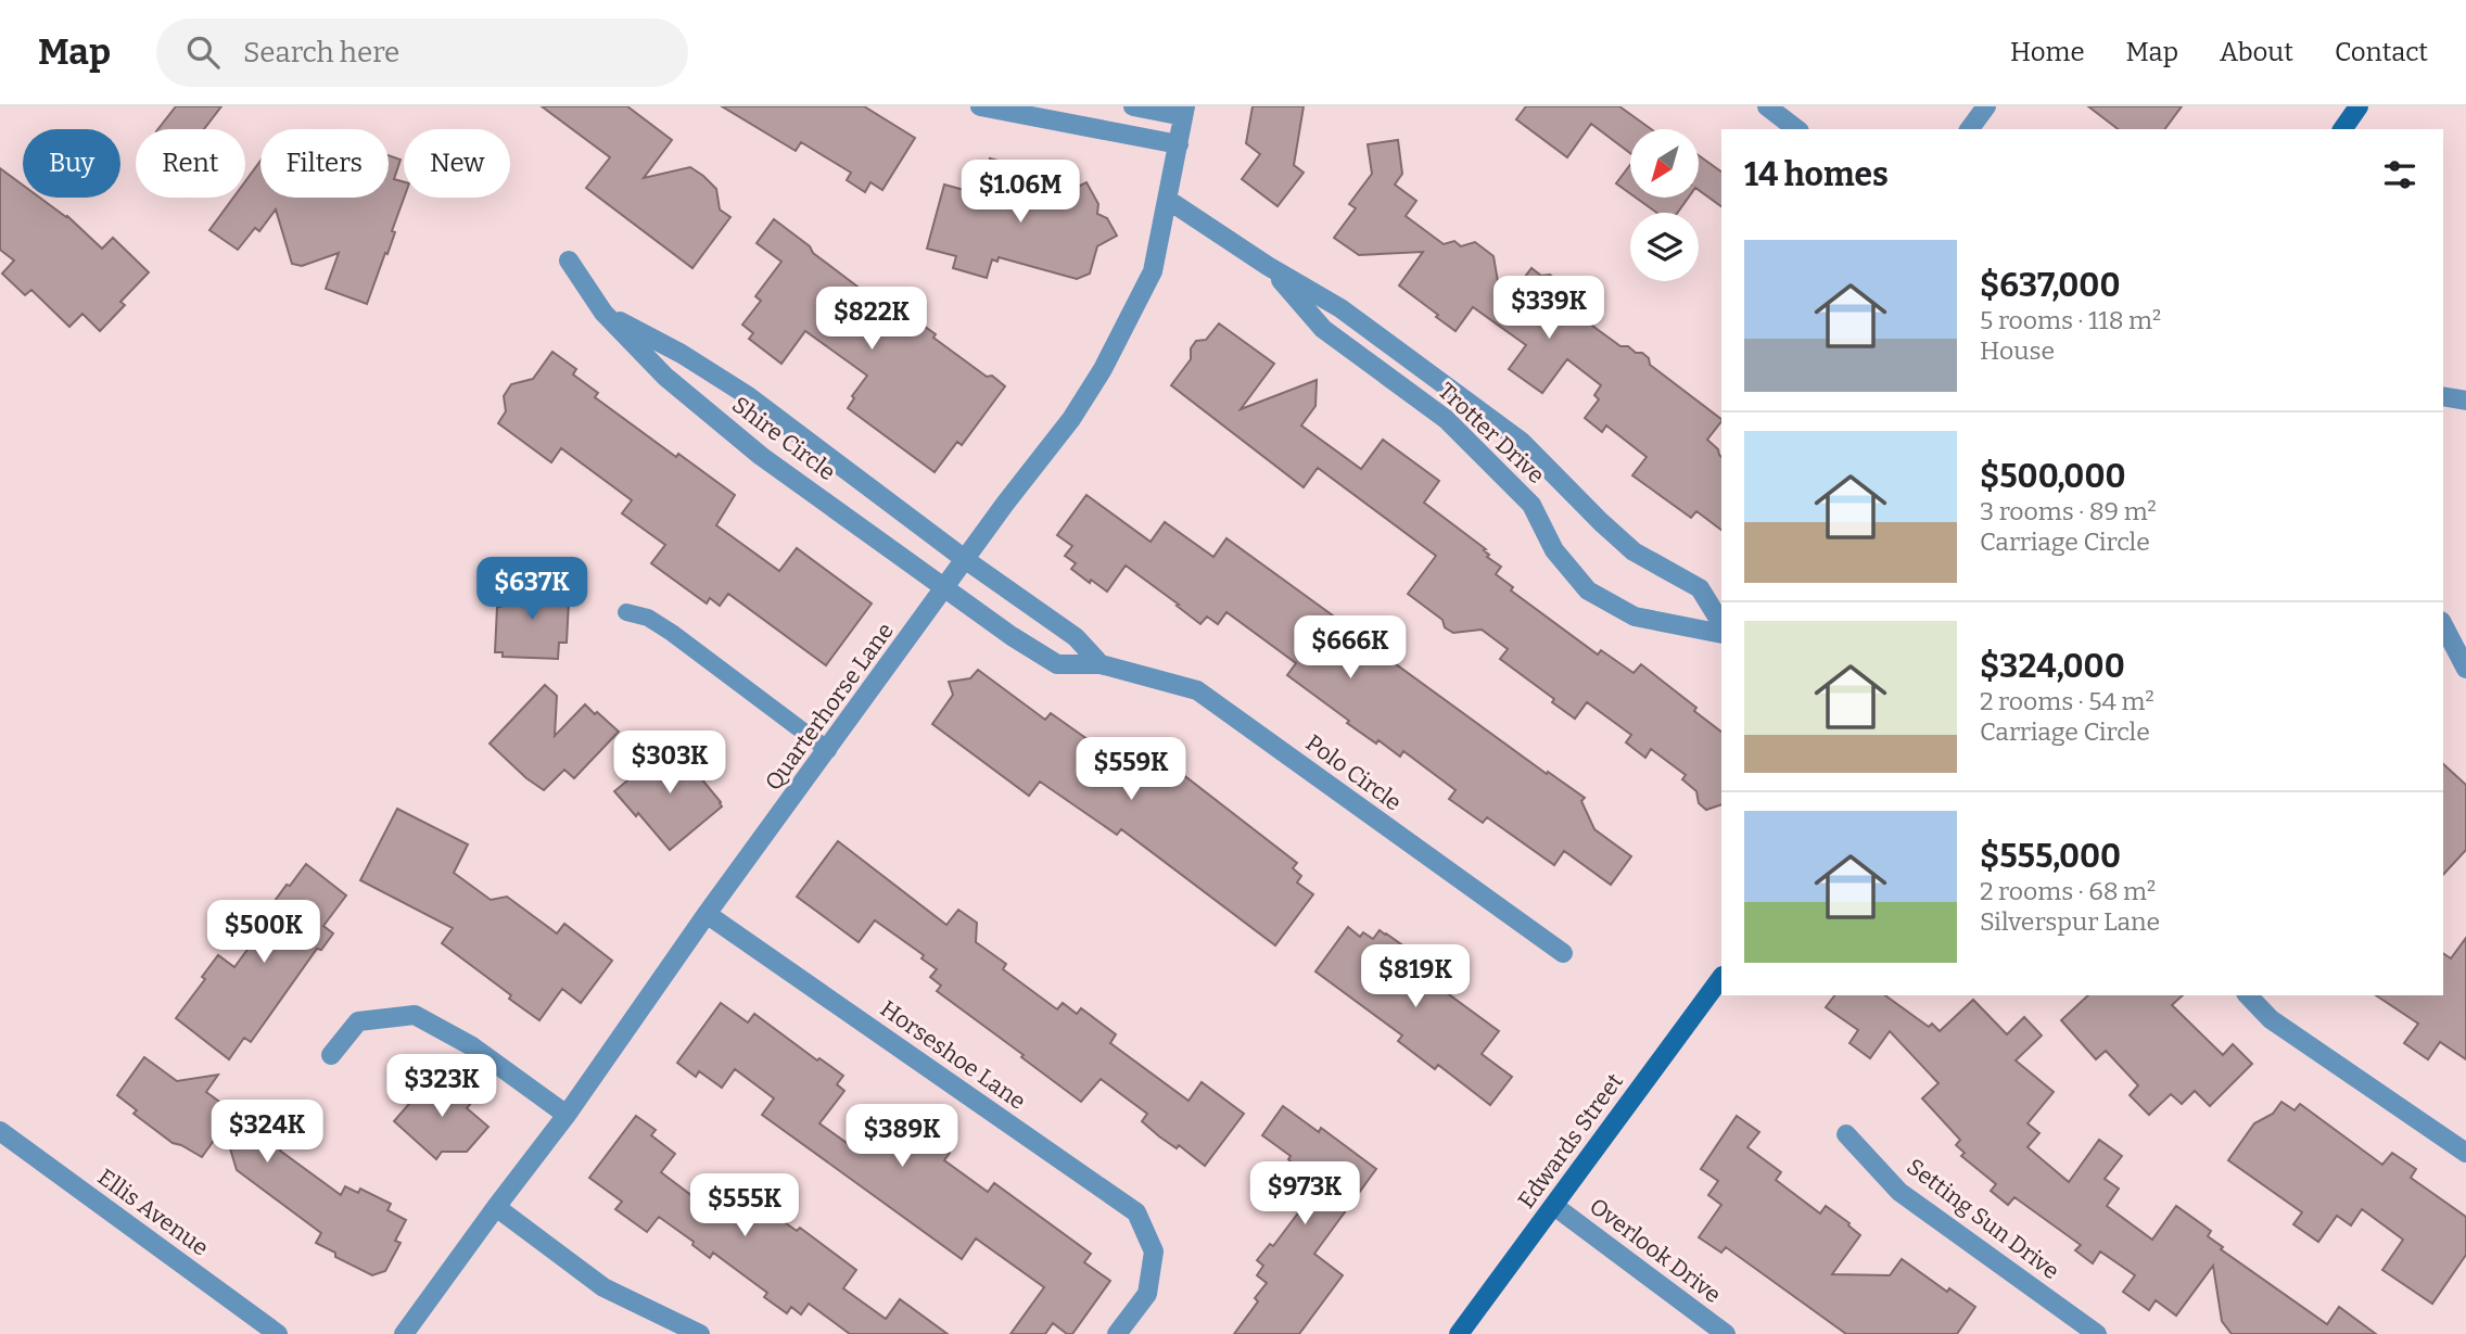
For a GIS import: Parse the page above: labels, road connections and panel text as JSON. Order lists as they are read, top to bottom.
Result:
{
  "streets": {
    "main road": ["Edwards Street"],
    "street": [
      "Trotter Drive",
      "Shire Circle",
      "Quarterhorse Lane",
      "Polo Circle",
      "Horseshoe Lane",
      "Ellis Avenue",
      "Setting Sun Drive",
      "Overlook Drive"
    ]
  },
  "crossings": [
    ["Trotter Drive", "Quarterhorse Lane"],
    ["Shire Circle", "Quarterhorse Lane"],
    ["Shire Circle", "Polo Circle"],
    ["Quarterhorse Lane", "Polo Circle"],
    ["Quarterhorse Lane", "Horseshoe Lane"],
    ["Edwards Street", "Overlook Drive"]
  ],
  "north": "bottom left",
  "page": {
    "header": "Map",
    "search": "Search here",
    "nav": [
      "Home",
      "Map",
      "About",
      "Contact"
    ],
    "chip": [
      "Buy",
      "Rent",
      "Filters",
      "New"
    ],
    "heading": "14 homes",
    "price": [
      "$1.06M",
      "$339K",
      "$822K",
      "$637K",
      "$666K",
      "$303K",
      "$559K",
      "$500K",
      "$819K",
      "$323K",
      "$324K",
      "$389K",
      "$973K",
      "$555K"
    ],
    "list": [
      {
        "name": "$637,000",
        "note": "5 rooms · 118 m² · House"
      },
      {
        "name": "$500,000",
        "note": "3 rooms · 89 m² · Carriage Circle"
      },
      {
        "name": "$324,000",
        "note": "2 rooms · 54 m² · Carriage Circle"
      },
      {
        "name": "$555,000",
        "note": "2 rooms · 68 m² · Silverspur Lane"
      }
    ]
  }
}
